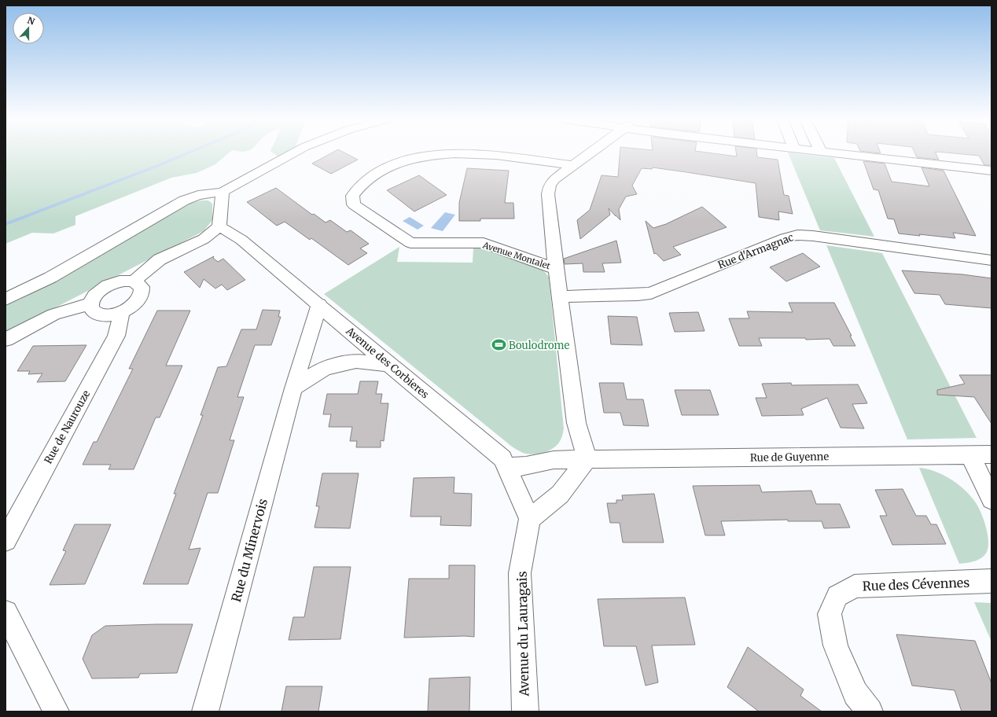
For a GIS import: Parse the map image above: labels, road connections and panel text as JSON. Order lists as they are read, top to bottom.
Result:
{
  "streets": {
    "street": [
      "Rue d'Armagnac",
      "Avenue Montalet",
      "Avenue des Corbieres",
      "Rue de Naurouze",
      "Rue de Guyenne",
      "Rue du Minervois",
      "Rue des Cévennes",
      "Avenue du Lauragais"
    ]
  },
  "crossings": [
    ["Avenue des Corbieres", "Rue de Guyenne"],
    ["Avenue des Corbieres", "Rue du Minervois"],
    ["Avenue des Corbieres", "Avenue du Lauragais"]
  ],
  "places": {
    "sports": ["Boulodrome"]
  },
  "north": "top"
}
